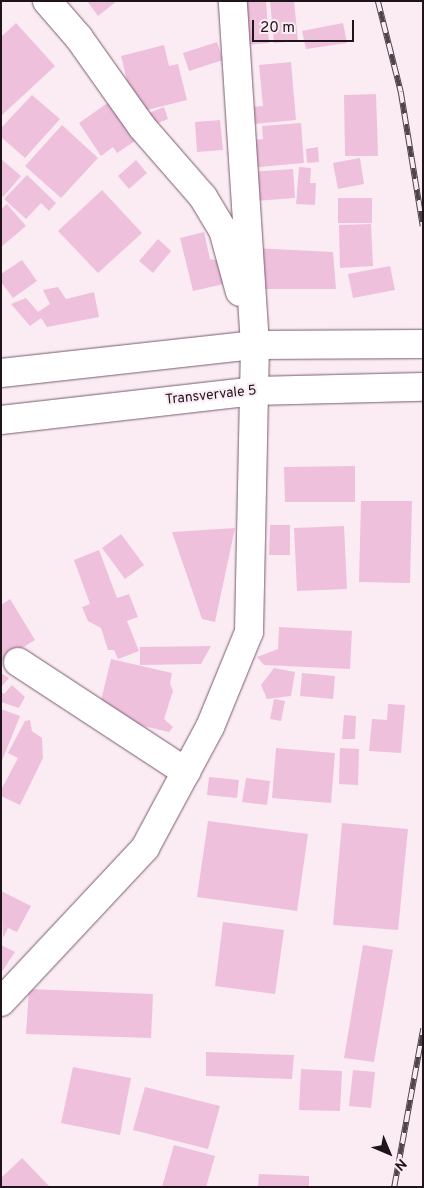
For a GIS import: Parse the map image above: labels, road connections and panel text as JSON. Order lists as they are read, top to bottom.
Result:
{
  "streets": {
    "street": ["Transvervale 5"]
  },
  "scale_bar": "20 m",
  "north": "bottom right"
}
